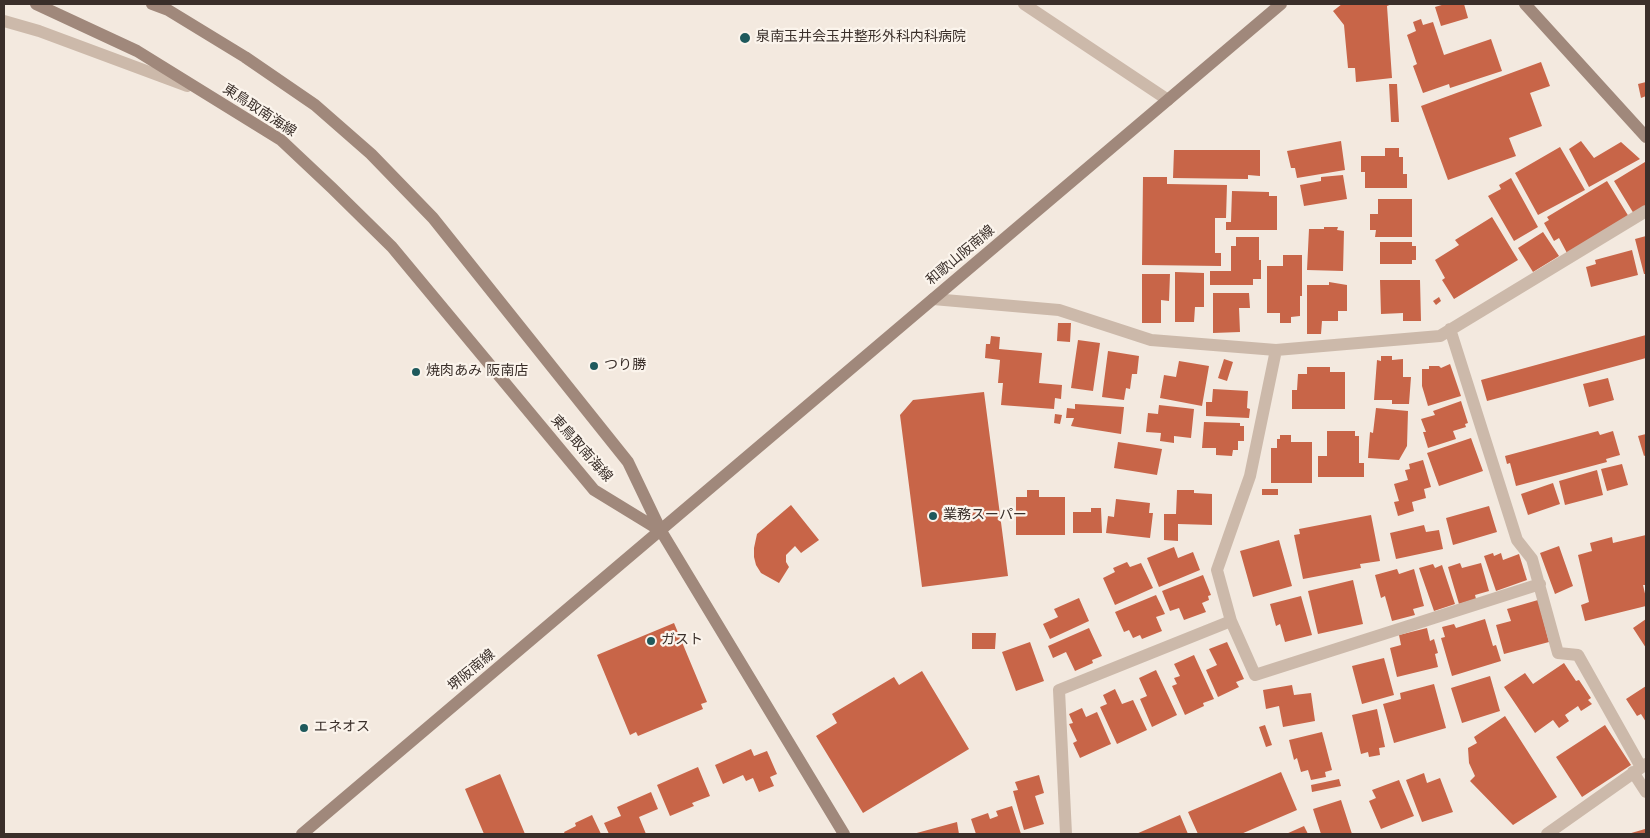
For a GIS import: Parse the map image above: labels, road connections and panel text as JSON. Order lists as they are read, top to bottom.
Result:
{
  "streets": {
    "main road": ["東鳥取南海線", "和歌山阪南線", "堺阪南線"]
  },
  "crossings": [
    ["東鳥取南海線", "和歌山阪南線"],
    ["東鳥取南海線", "堺阪南線"],
    ["和歌山阪南線", "堺阪南線"]
  ],
  "places": [
    "泉南玉井会玉井整形外科内科病院",
    "つり勝",
    "焼肉あみ 阪南店",
    "業務スーパー",
    "ガスト",
    "エネオス"
  ]
}
